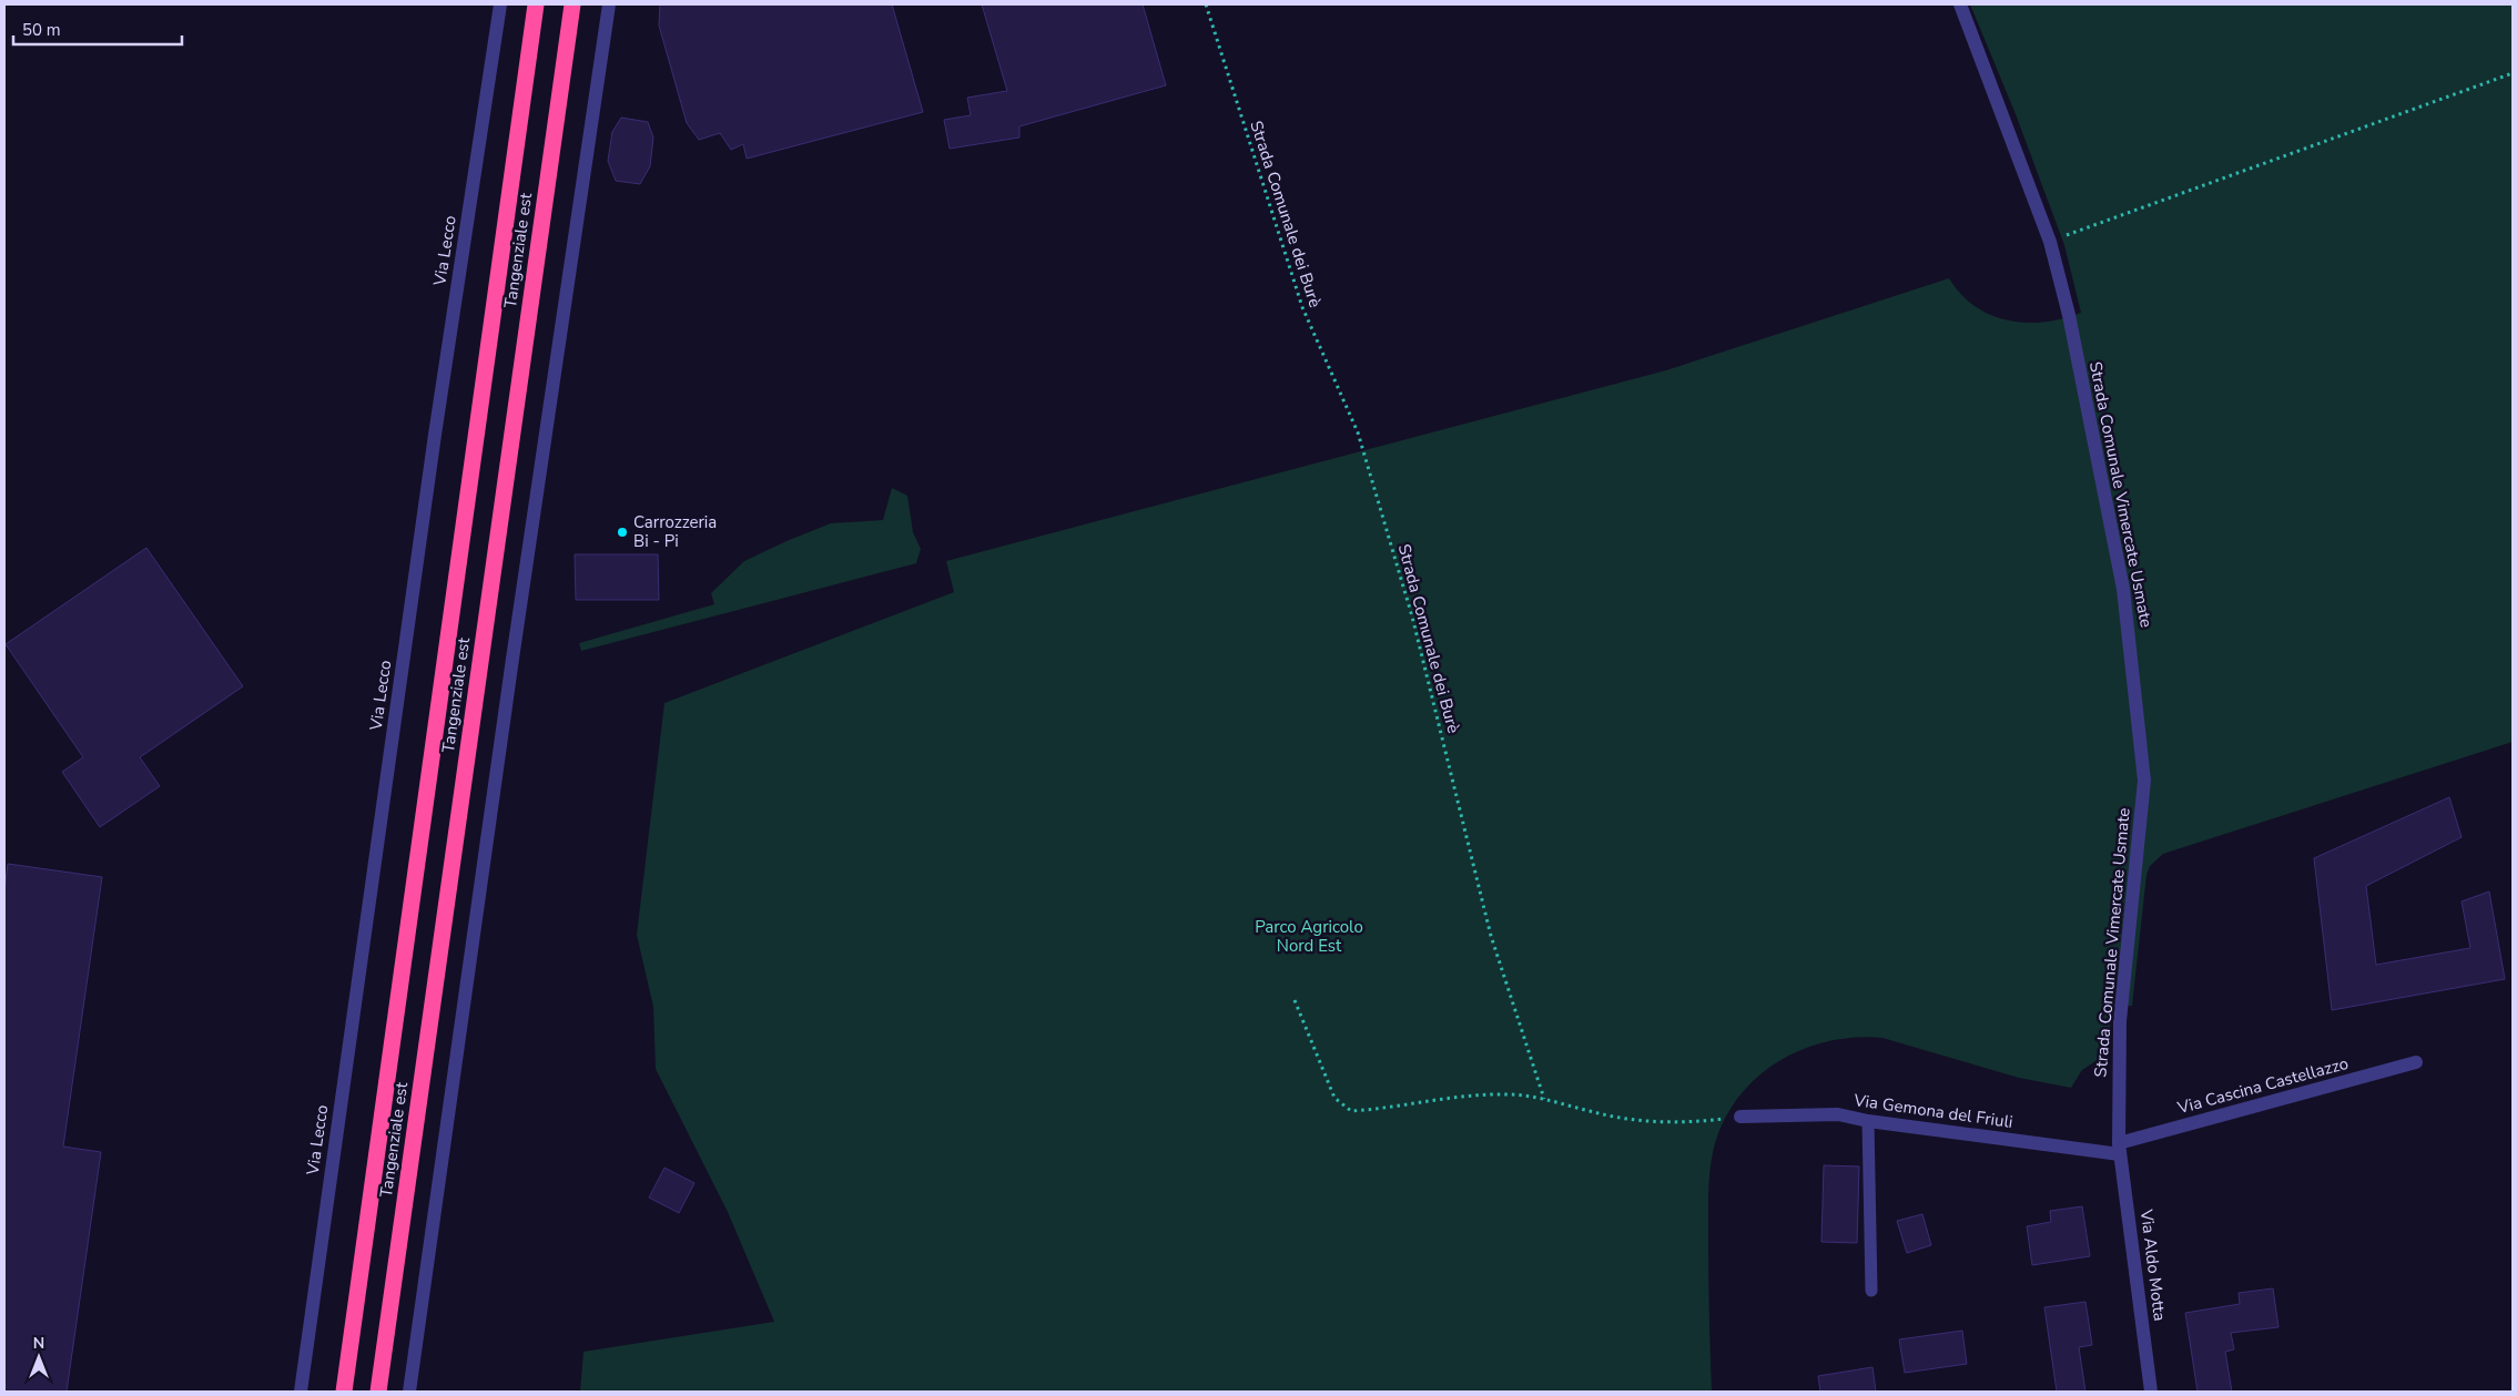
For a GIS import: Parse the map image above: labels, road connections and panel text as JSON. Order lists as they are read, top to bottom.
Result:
{
  "streets": {
    "highway": ["Tangenziale est"],
    "street": [
      "Via Lecco",
      "Strada Comunale Vimercate Usmate",
      "Via Cascina Castellazzo",
      "Via Gemona del Friuli",
      "Via Aldo Motta"
    ],
    "path": ["Strada Comunale dei Burè"]
  },
  "crossings": [
    ["Strada Comunale Vimercate Usmate", "Via Cascina Castellazzo"],
    ["Strada Comunale Vimercate Usmate", "Via Gemona del Friuli"],
    ["Strada Comunale Vimercate Usmate", "Via Aldo Motta"],
    ["Via Cascina Castellazzo", "Via Gemona del Friuli"],
    ["Via Cascina Castellazzo", "Via Aldo Motta"],
    ["Via Gemona del Friuli", "Via Aldo Motta"]
  ],
  "parks": ["Parco Agricolo Nord Est"],
  "places": ["Carrozzeria Bi - Pi"],
  "scale_bar": "50 m",
  "north": "top"
}
